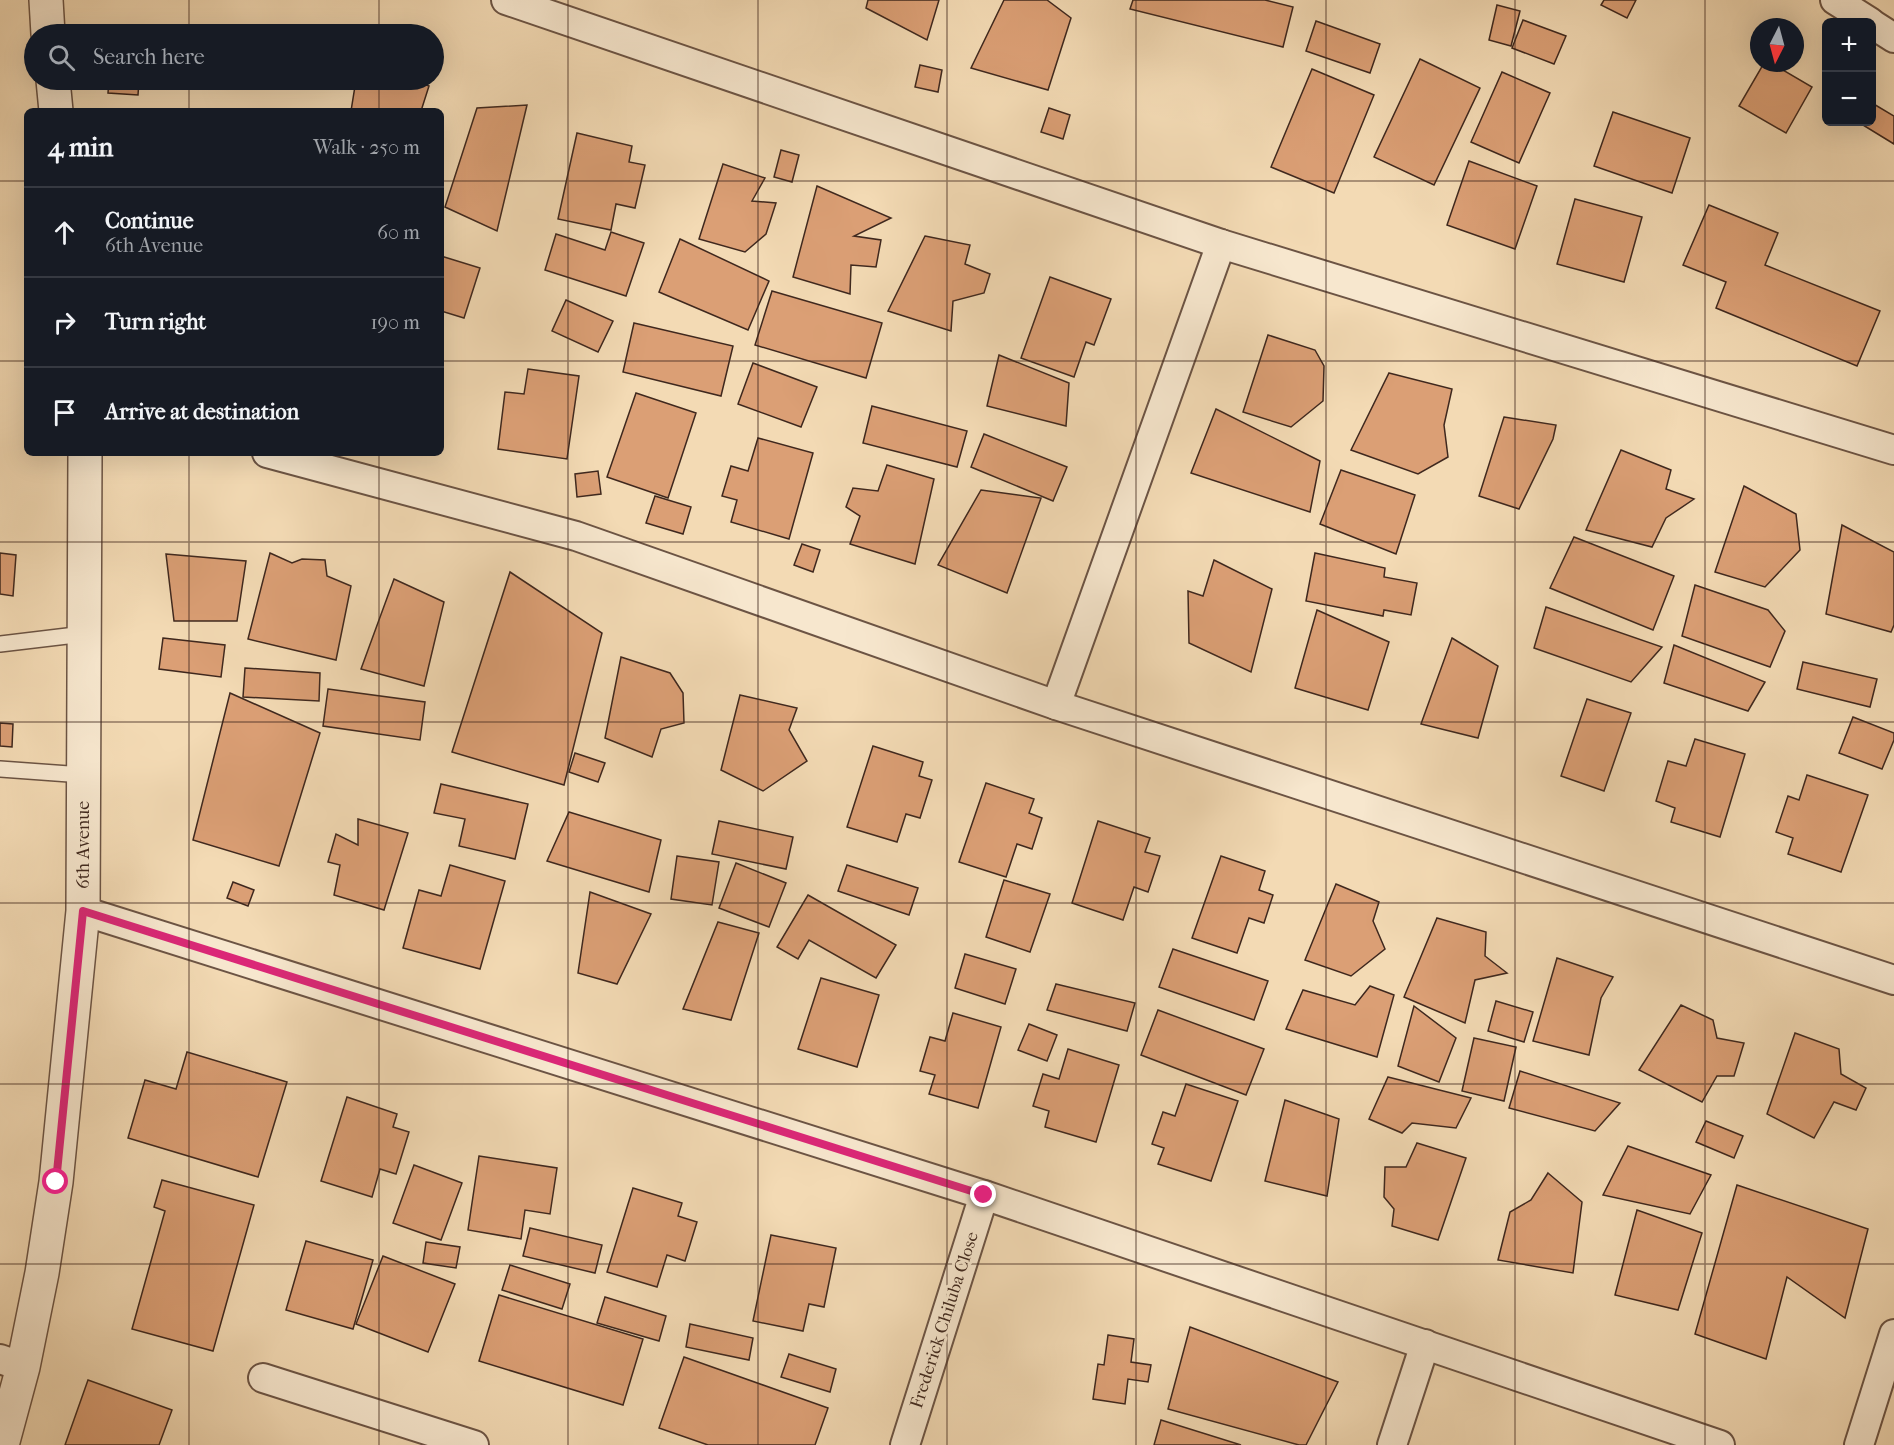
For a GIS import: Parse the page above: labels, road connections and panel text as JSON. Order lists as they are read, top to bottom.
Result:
{
  "streets": {
    "street": ["6th Avenue", "Frederick Chiluba Close"]
  },
  "north": "bottom",
  "page": {
    "map_buttons": ["+", "−"],
    "search": "Search here",
    "heading": ["4 min", "Walk · 250 m"],
    "list": [
      ["Continue", "6th Avenue", "60 m"],
      ["Turn right", "190 m"],
      "Arrive at destination"
    ]
  }
}
